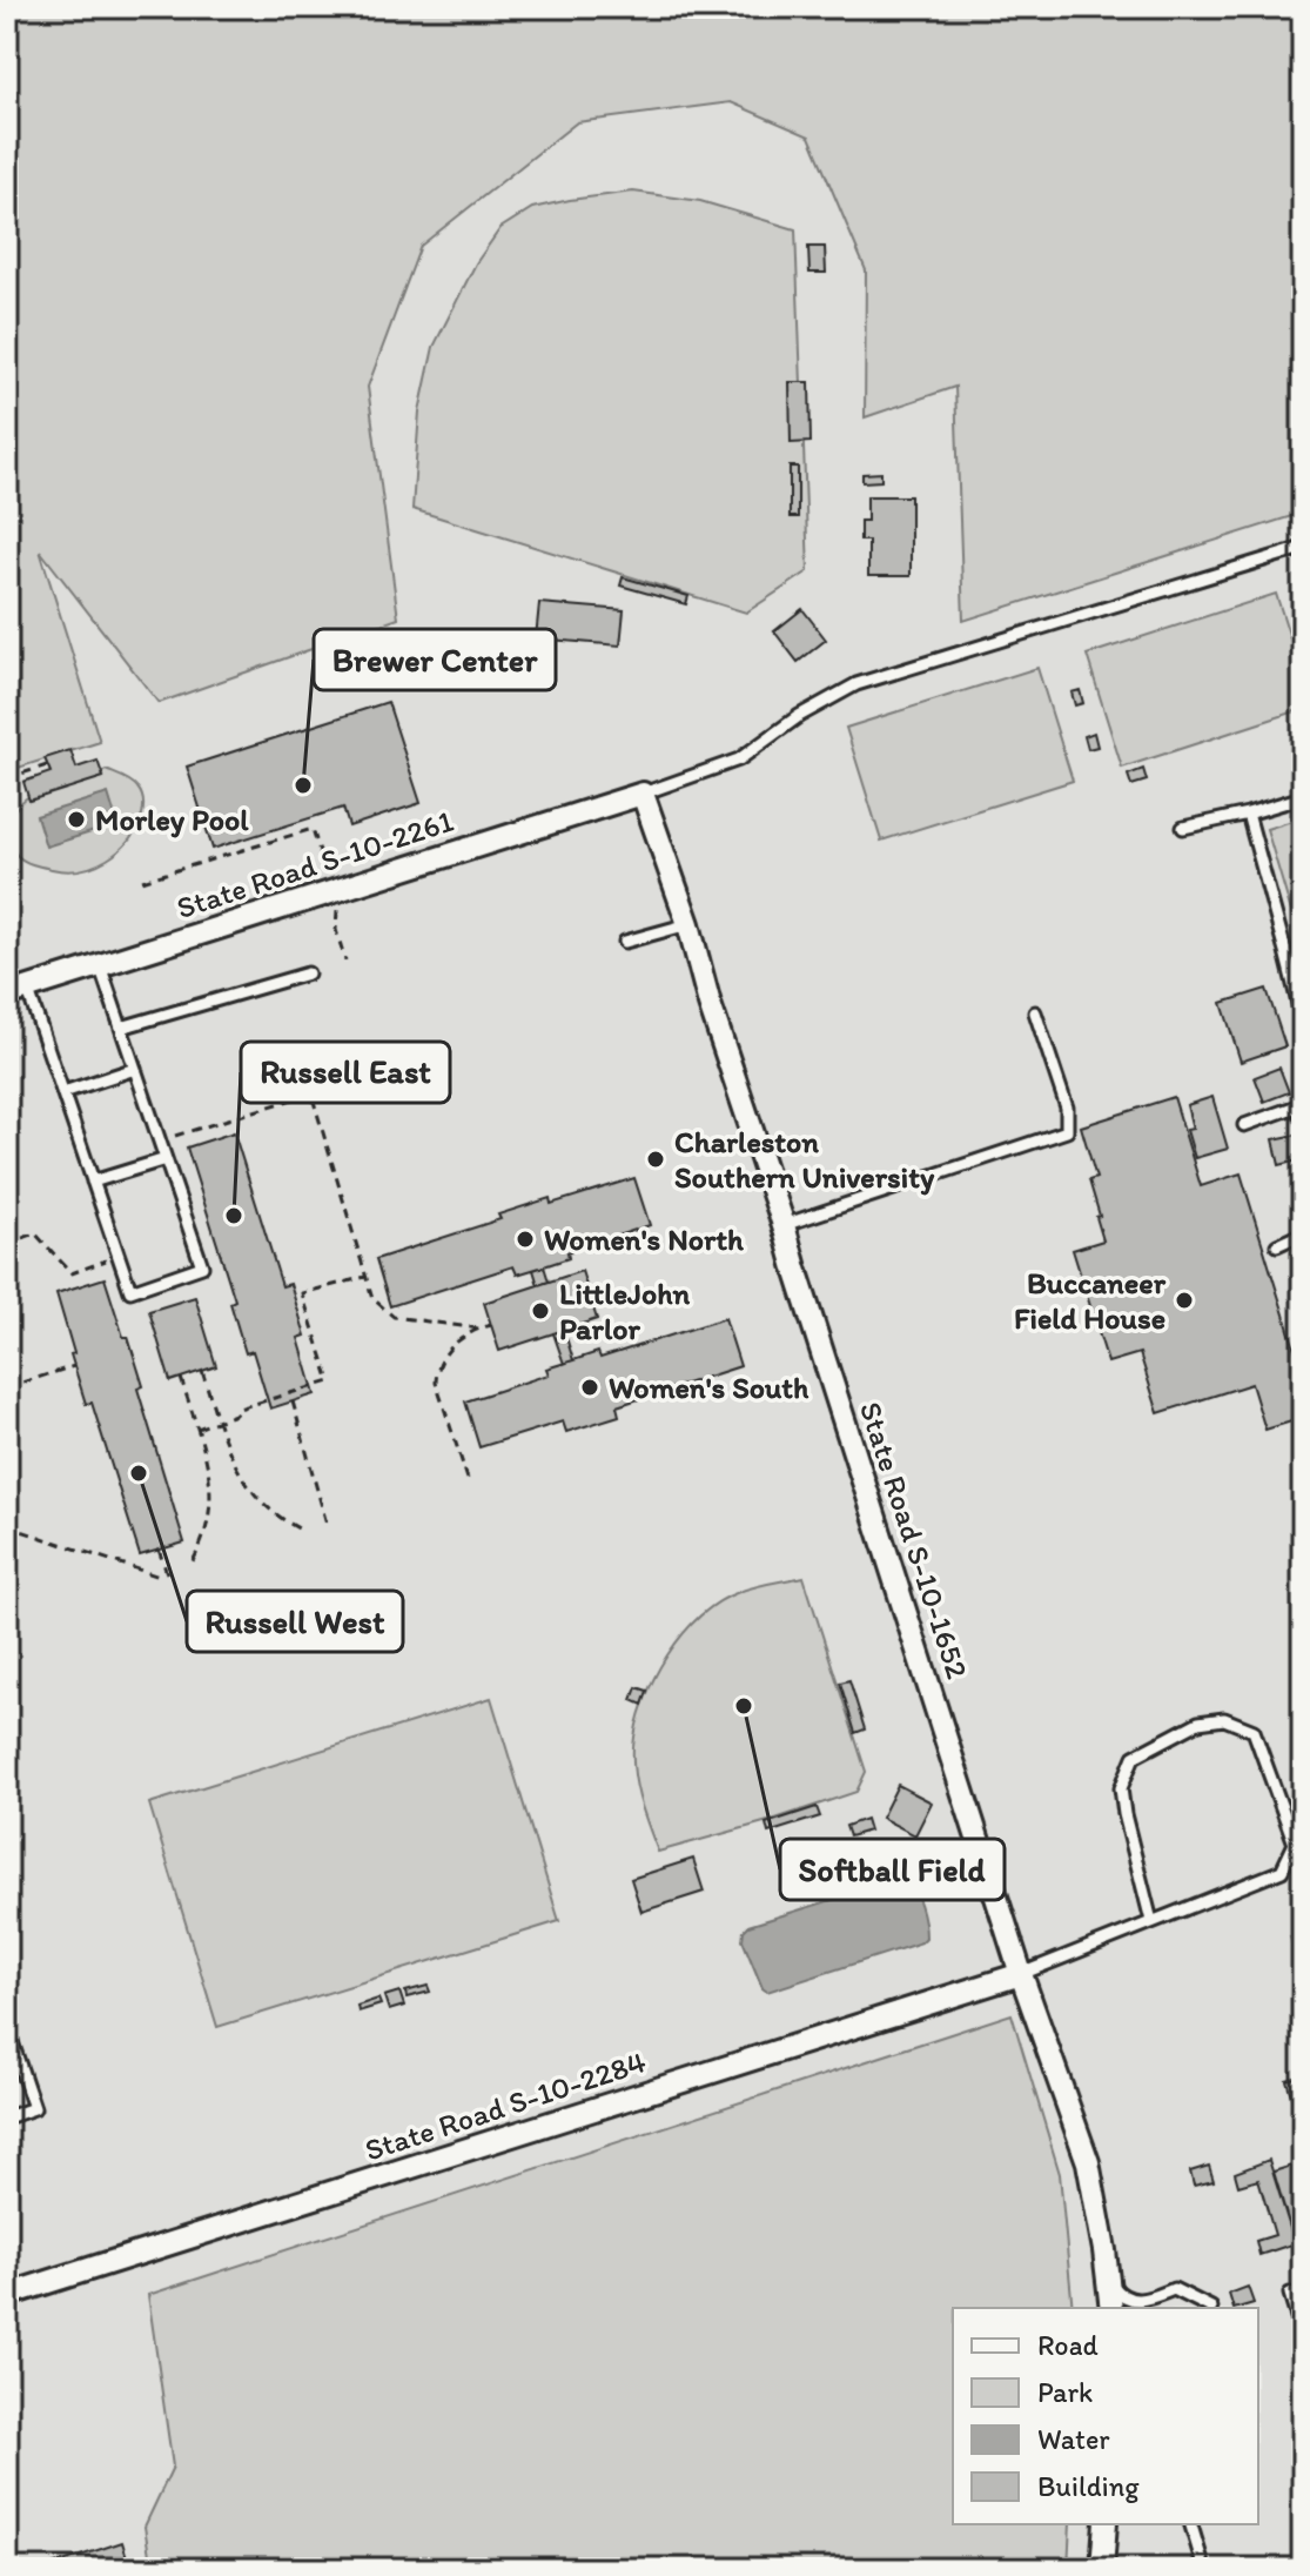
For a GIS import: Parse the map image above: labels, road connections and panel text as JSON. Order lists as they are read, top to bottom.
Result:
{
  "streets": {
    "street": ["State Road S-10-2261", "State Road S-10-1652", "State Road S-10-2284"]
  },
  "crossings": [
    ["State Road S-10-2261", "State Road S-10-1652"],
    ["State Road S-10-1652", "State Road S-10-2284"]
  ],
  "places": [
    "Brewer Center",
    "Morley Pool",
    "Charleston Southern University",
    "Russell East",
    "Women's North",
    "Buccaneer Field House",
    "LittleJohn Parlor",
    "Women's South",
    "Russell West",
    "Softball Field"
  ],
  "legend": [
    "Road",
    "Park",
    "Water",
    "Building"
  ]
}
